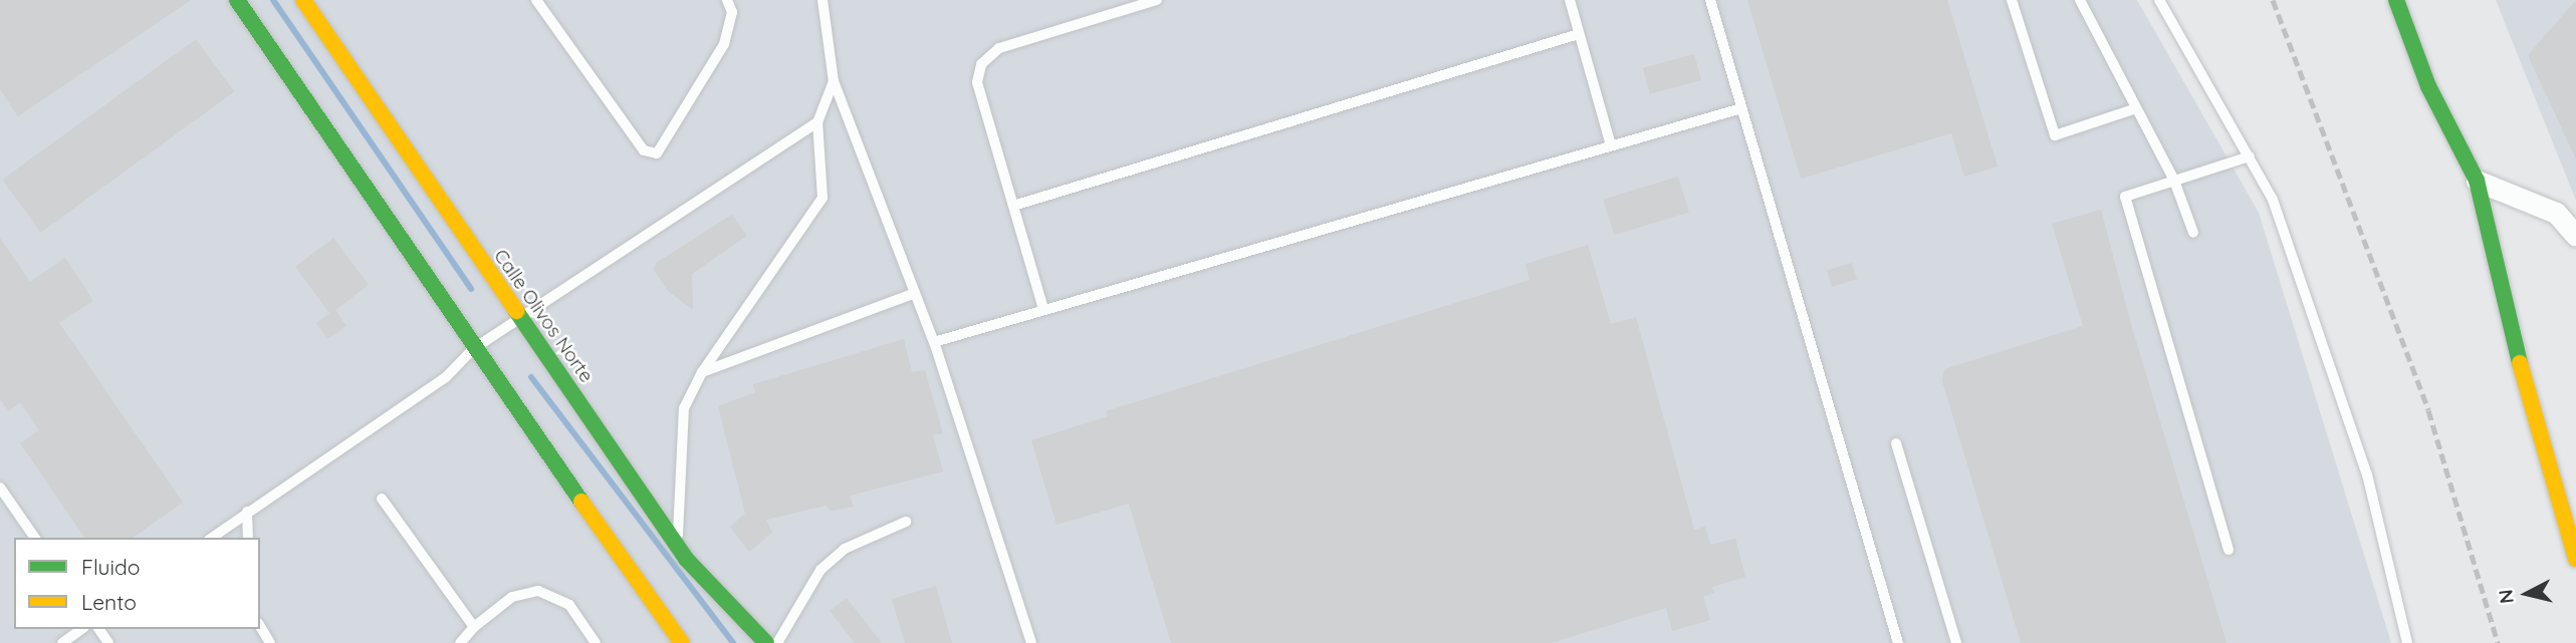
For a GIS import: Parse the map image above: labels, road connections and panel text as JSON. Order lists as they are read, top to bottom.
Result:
{
  "streets": {
    "main road": ["Calle Olivos Norte"]
  },
  "legend": ["Fluido", "Lento"],
  "north": "left"
}
